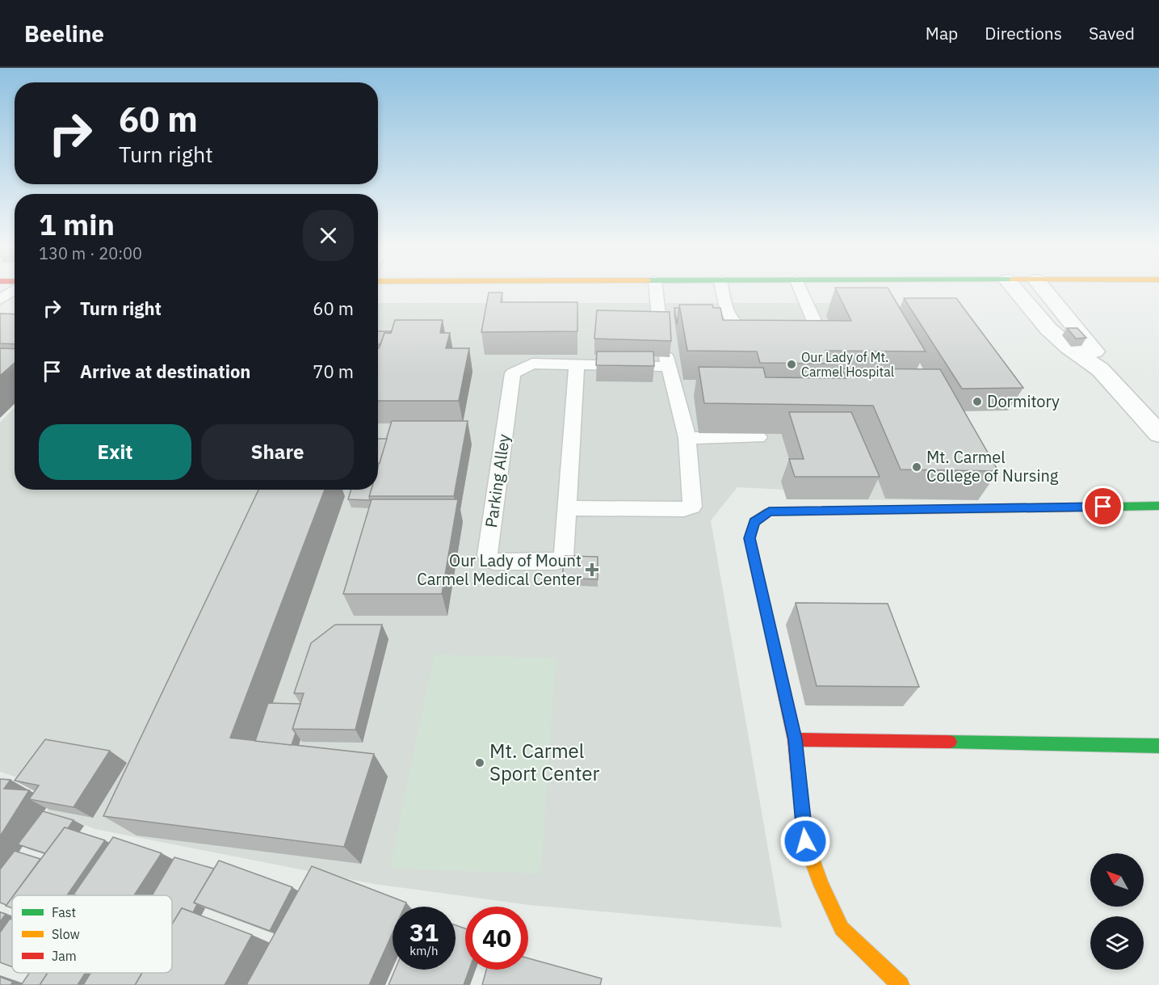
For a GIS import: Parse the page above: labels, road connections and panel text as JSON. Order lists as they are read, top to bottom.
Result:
{
  "streets": {
    "lane": ["Parking Alley"]
  },
  "places": {
    "other": [
      "Our Lady of Mt. Carmel Hospital",
      "Dormitory",
      "Mt. Carmel College of Nursing",
      "Mt. Carmel Sport Center"
    ],
    "health": ["Our Lady of Mount Carmel Medical Center"]
  },
  "legend": ["Fast", "Slow", "Jam"],
  "north": "top left",
  "page": {
    "header": "Beeline",
    "nav": ["Map", "Directions", "Saved"],
    "turn": ["60 m", "Turn right"],
    "heading": ["1 min", "130 m · 20:00"],
    "list": [
      {
        "name": "Turn right",
        "value": "60 m"
      },
      {
        "name": "Arrive at destination",
        "value": "70 m"
      }
    ],
    "buttons": ["Exit", "Share"],
    "speed": "31 km/h",
    "limit": "40"
  }
}
